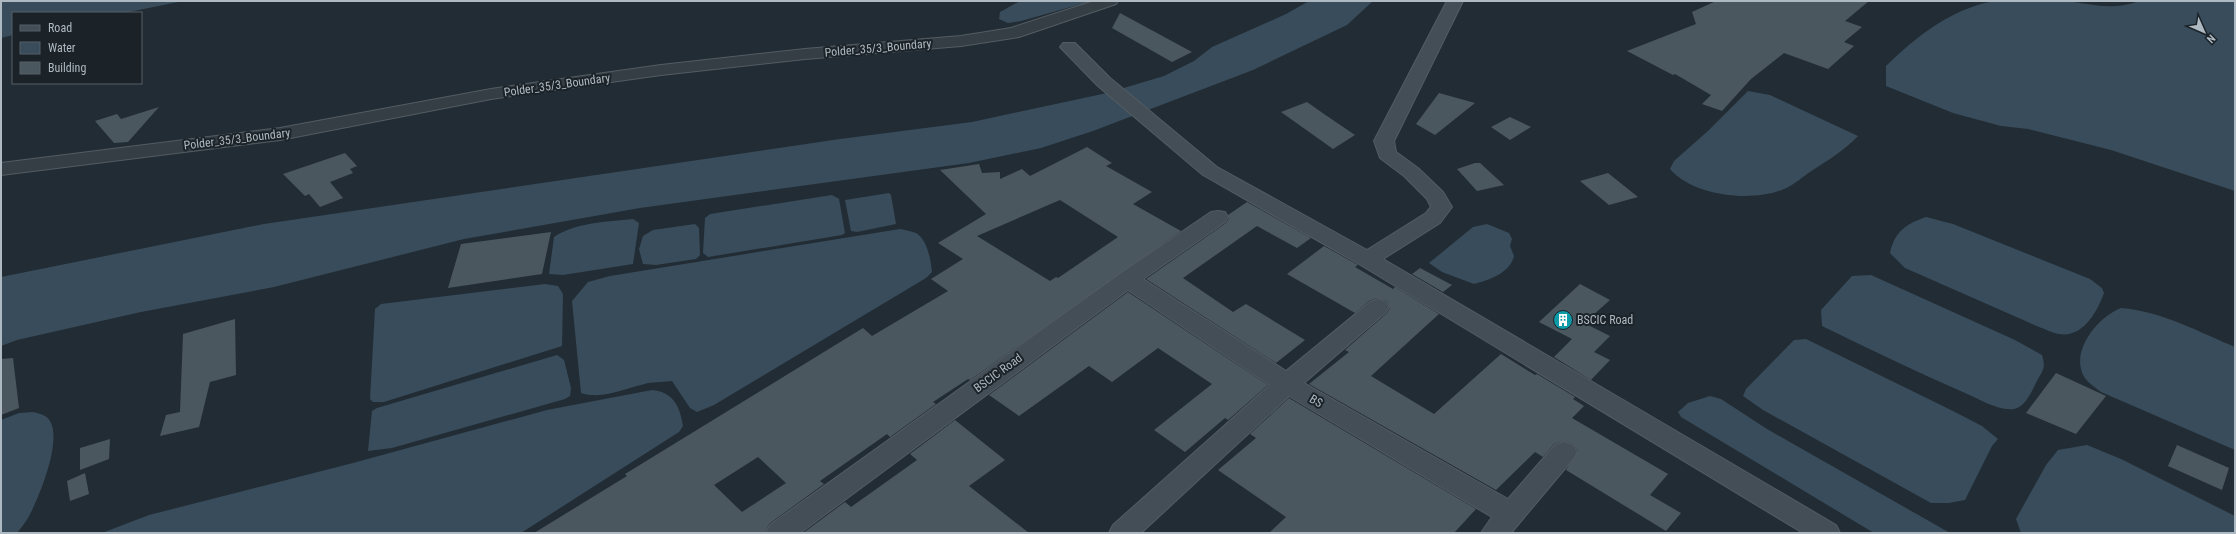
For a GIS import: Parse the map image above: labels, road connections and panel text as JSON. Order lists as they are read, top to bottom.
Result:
{
  "streets": {
    "street": ["Polder_35/3_Boundary", "BSCIC Road", "BS"]
  },
  "crossings": [
    ["BSCIC Road", "BS"]
  ],
  "places": {
    "building": ["BSCIC Road"]
  },
  "legend": ["Road", "Water", "Building"],
  "north": "bottom right"
}
